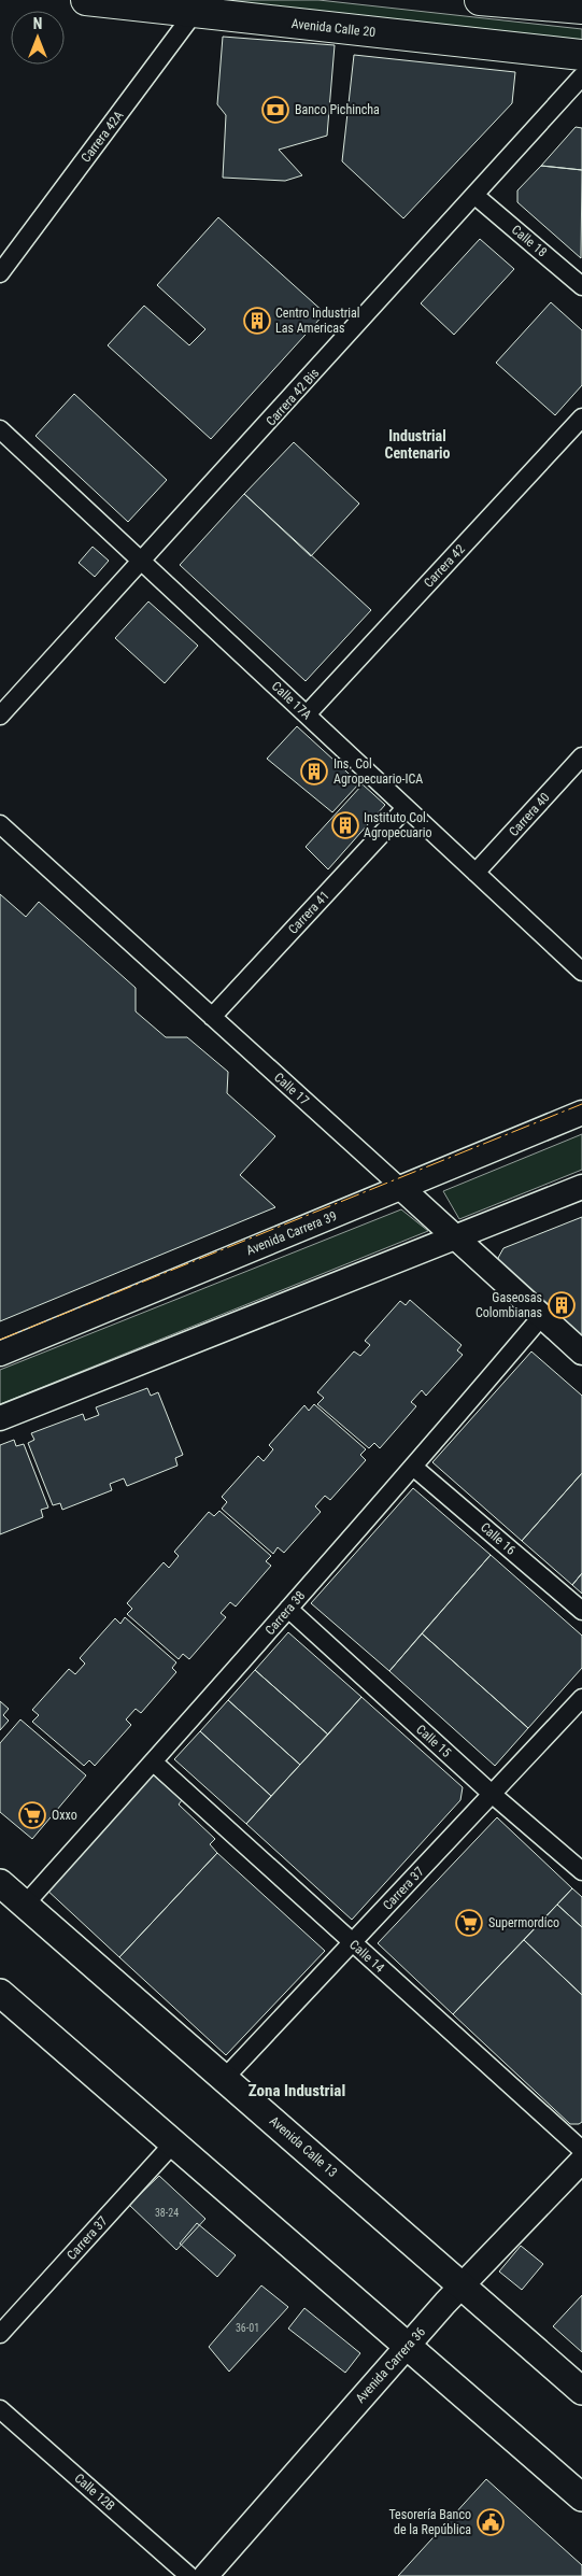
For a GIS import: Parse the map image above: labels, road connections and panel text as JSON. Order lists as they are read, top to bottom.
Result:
{
  "streets": {
    "highway": ["Avenida Calle 20"],
    "main road": ["Avenida Calle 13"],
    "street": [
      "Carrera 42A",
      "Calle 18",
      "Carrera 42 Bis",
      "Carrera 42",
      "Calle 17A",
      "Carrera 40",
      "Carrera 41",
      "Calle 17",
      "Avenida Carrera 39",
      "Calle 16",
      "Carrera 38",
      "Calle 15",
      "Carrera 37",
      "Calle 14",
      "Avenida Carrera 36",
      "Calle 12B"
    ]
  },
  "crossings": [
    ["Avenida Calle 20", "Carrera 42A"],
    ["Calle 18", "Carrera 42 Bis"],
    ["Carrera 42 Bis", "Calle 17A"],
    ["Carrera 42", "Calle 17A"],
    ["Calle 17A", "Carrera 40"],
    ["Calle 17A", "Carrera 41"],
    ["Carrera 41", "Calle 17"],
    ["Calle 17", "Avenida Carrera 39"],
    ["Calle 17", "Carrera 38"],
    ["Calle 16", "Carrera 38"],
    ["Carrera 38", "Calle 15"],
    ["Carrera 38", "Calle 14"],
    ["Carrera 38", "Avenida Calle 13"],
    ["Calle 15", "Carrera 37"],
    ["Carrera 37", "Calle 14"],
    ["Carrera 37", "Avenida Calle 13"],
    ["Avenida Calle 13", "Avenida Carrera 36"]
  ],
  "districts": ["Industrial Centenario", "Zona Industrial"],
  "places": {
    "bank": ["Banco Pichincha"],
    "building": [
      "Centro Industrial Las Americas",
      "Ins. Col Agropecuario-ICA",
      "Instituto Col. Agropecuario",
      "Gaseosas Colombianas"
    ],
    "supermarket": ["Oxxo", "Supermordico"],
    "public building": ["Tesorería Banco de la República"]
  },
  "house_numbers": ["38-24", "36-01"],
  "north": "top"
}
